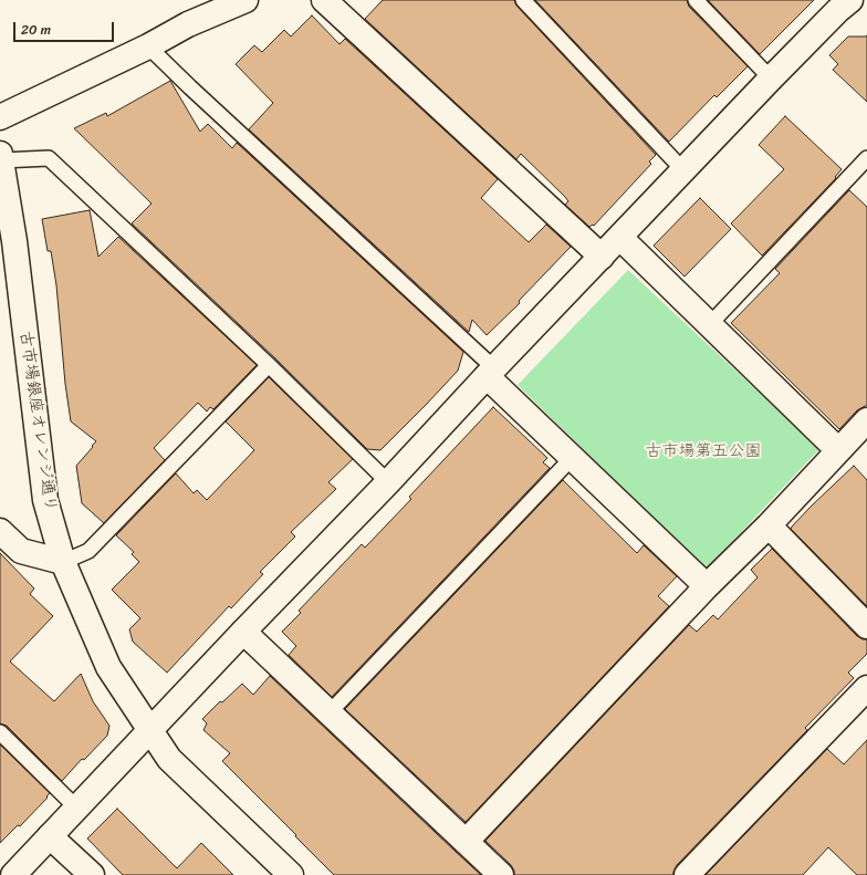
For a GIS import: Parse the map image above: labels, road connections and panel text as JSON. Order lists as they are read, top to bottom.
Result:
{
  "streets": {
    "street": ["古市場銀座オレンジ通り"]
  },
  "parks": ["古市場第五公園"],
  "scale_bar": "20 m"
}
